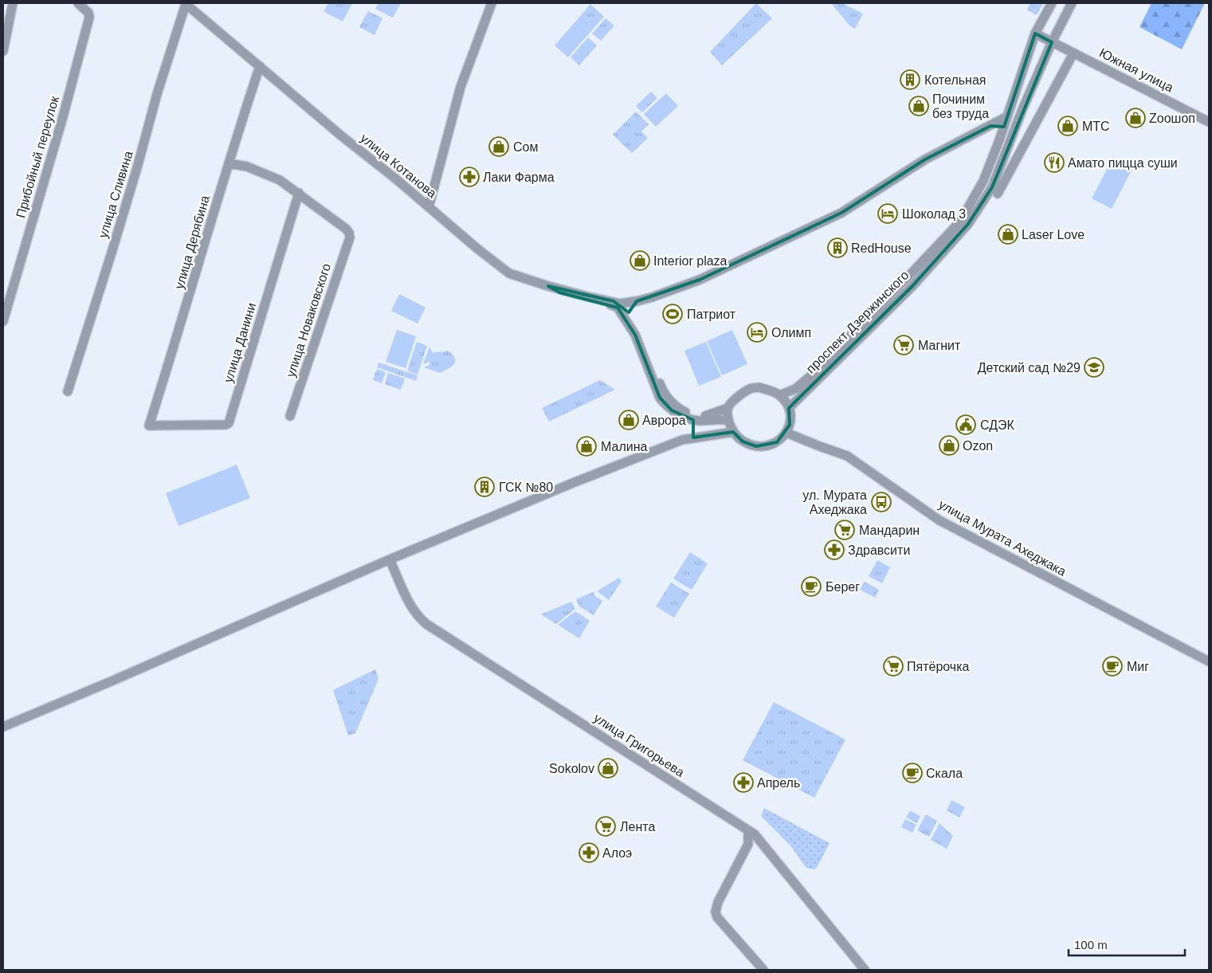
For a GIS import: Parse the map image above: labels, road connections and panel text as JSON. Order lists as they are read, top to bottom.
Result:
{
  "streets": {
    "street": [
      "Южная улица",
      "Прибойный переулок",
      "улица Котанова",
      "улица Сливина",
      "улица Дерябина",
      "улица Новаковского",
      "проспект Дзержинского",
      "улица Данини",
      "улица Мурата Ахеджака",
      "улица Григорьева"
    ]
  },
  "crossings": [
    ["Южная улица", "проспект Дзержинского"],
    ["улица Котанова", "улица Сливина"],
    ["улица Котанова", "улица Дерябина"],
    ["улица Дерябина", "улица Данини"],
    ["улица Новаковского", "улица Данини"],
    ["проспект Дзержинского", "улица Мурата Ахеджака"]
  ],
  "places": {
    "building": ["Котельная", "RedHouse", "ГСК №80"],
    "shop": [
      "Починим без труда",
      "Zooшоп",
      "МТС",
      "Сом",
      "Laser Love",
      "Interior plaza",
      "Аврора",
      "Ozon",
      "Малина",
      "Sokolov"
    ],
    "restaurant": ["Амато пицца суши"],
    "pharmacy": [
      "Лаки Фарма",
      "Здравсити",
      "Апрель",
      "Алоэ"
    ],
    "hotel": ["Шоколад 3", "Олимп"],
    "sports": ["Патриот"],
    "supermarket": [
      "Магнит",
      "Мандарин",
      "Пятёрочка",
      "Лента"
    ],
    "school or university": ["Детский сад №29"],
    "public building": ["СДЭК"],
    "bus stop": ["ул. Мурата Ахеджака"],
    "cafe": ["Берег", "Миг", "Скала"]
  },
  "scale_bar": "100 m"
}
